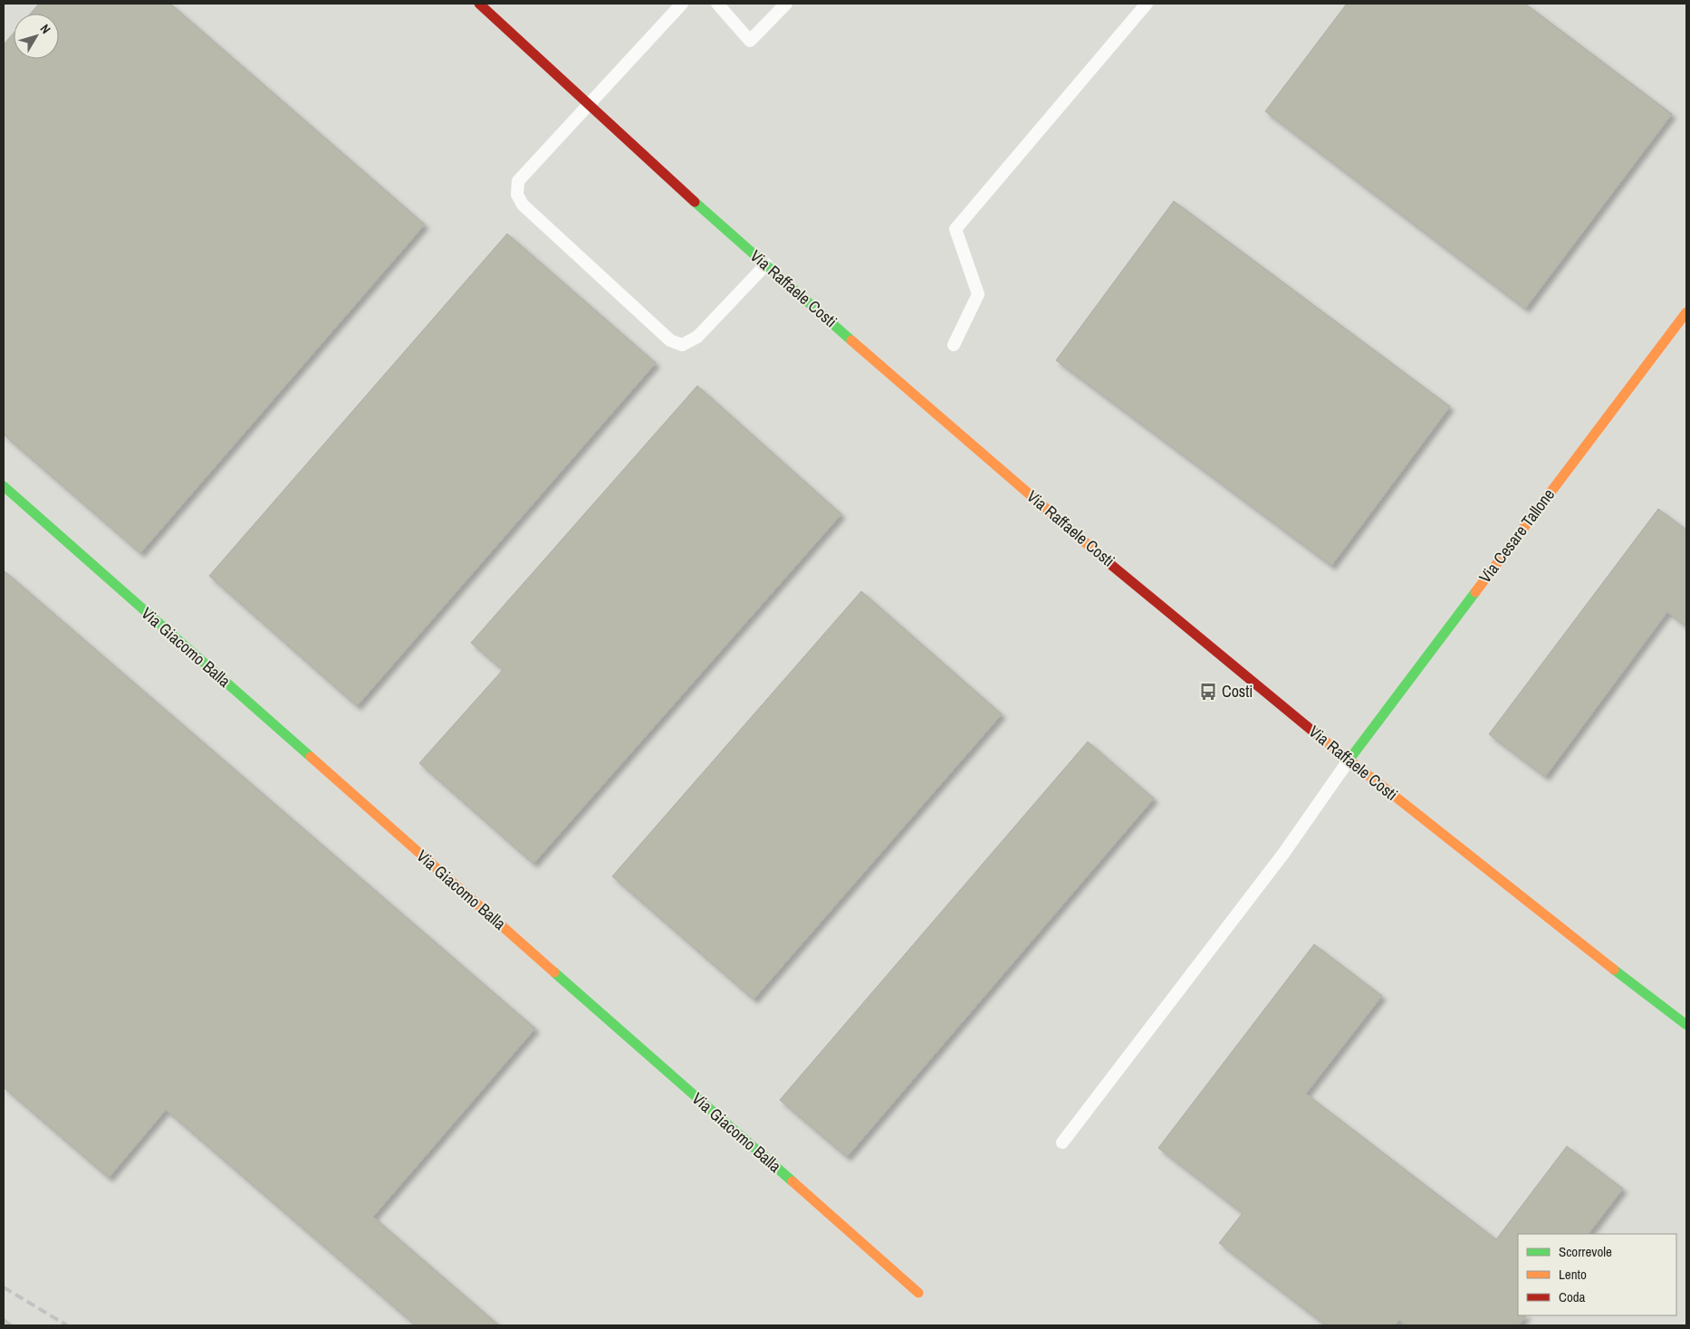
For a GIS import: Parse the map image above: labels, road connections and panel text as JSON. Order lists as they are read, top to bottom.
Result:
{
  "streets": {
    "street": ["Via Raffaele Costi", "Via Cesare Tallone", "Via Giacomo Balla"]
  },
  "crossings": [
    ["Via Raffaele Costi", "Via Cesare Tallone"]
  ],
  "places": {
    "bus stop": ["Costi"]
  },
  "legend": ["Scorrevole", "Lento", "Coda"],
  "north": "top right"
}
